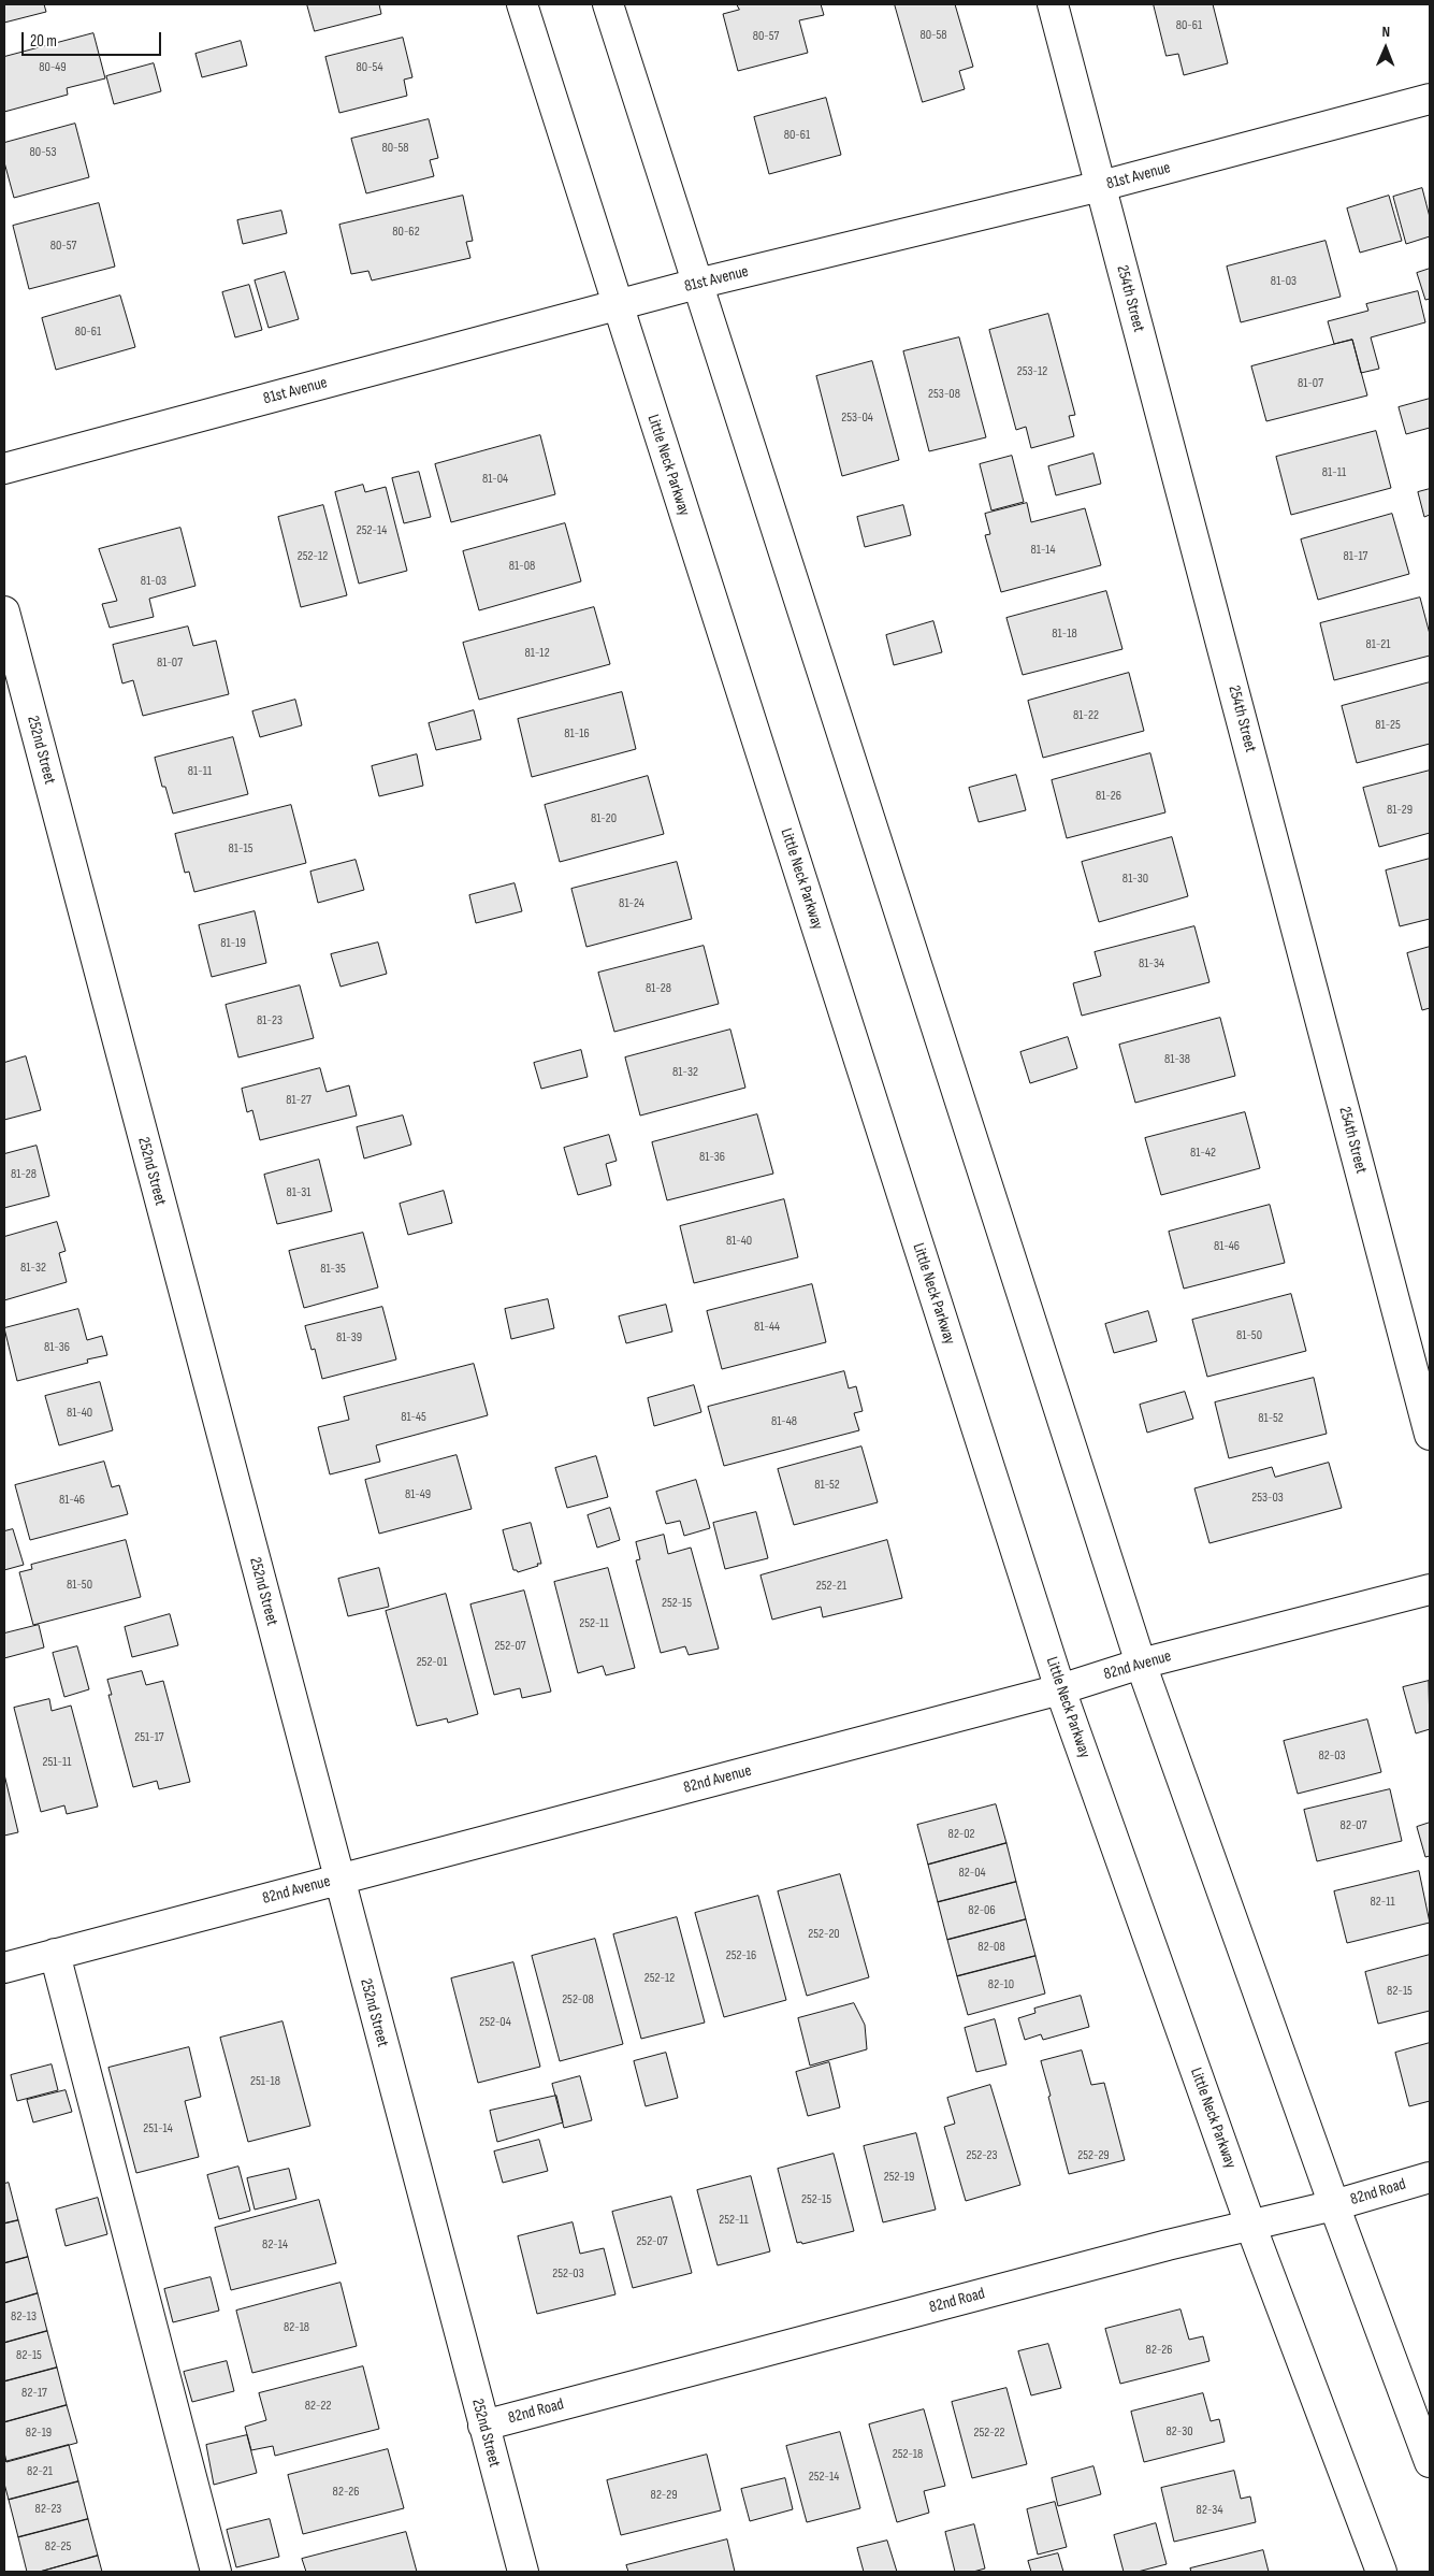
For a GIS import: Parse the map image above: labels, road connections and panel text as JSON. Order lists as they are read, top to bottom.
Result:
{
  "streets": {
    "street": [
      "81st Avenue",
      "254th Street",
      "Little Neck Parkway",
      "252nd Street",
      "82nd Avenue",
      "82nd Road"
    ]
  },
  "crossings": [
    ["81st Avenue", "254th Street"],
    ["81st Avenue", "Little Neck Parkway"],
    ["Little Neck Parkway", "82nd Avenue"],
    ["Little Neck Parkway", "82nd Road"],
    ["252nd Street", "82nd Avenue"],
    ["252nd Street", "82nd Road"]
  ],
  "house_numbers": [
    "80-61",
    "80-58",
    "80-57",
    "80-49",
    "80-54",
    "80-61",
    "80-58",
    "80-53",
    "80-62",
    "80-57",
    "81-03",
    "80-61",
    "253-12",
    "81-07",
    "253-08",
    "253-04",
    "81-11",
    "81-04",
    "252-14",
    "81-14",
    "252-12",
    "81-17",
    "81-08",
    "81-03",
    "81-18",
    "81-21",
    "81-12",
    "81-07",
    "81-22",
    "81-25",
    "81-16",
    "81-11",
    "81-26",
    "81-29",
    "81-20",
    "81-15",
    "81-30",
    "81-24",
    "81-19",
    "81-34",
    "81-28",
    "81-23",
    "81-38",
    "81-32",
    "81-27",
    "81-42",
    "81-36",
    "81-28",
    "81-31",
    "81-40",
    "81-46",
    "81-32",
    "81-35",
    "81-44",
    "81-50",
    "81-39",
    "81-36",
    "81-40",
    "81-45",
    "81-52",
    "81-48",
    "81-52",
    "81-49",
    "253-03",
    "81-46",
    "81-50",
    "252-21",
    "252-15",
    "252-11",
    "252-07",
    "252-01",
    "251-17",
    "82-03",
    "251-11",
    "82-07",
    "82-02",
    "82-04",
    "82-11",
    "82-06",
    "252-20",
    "82-08",
    "252-16",
    "252-12",
    "82-10",
    "82-15",
    "252-08",
    "252-04",
    "251-18",
    "251-14",
    "252-23",
    "252-29",
    "252-19",
    "252-15",
    "252-11",
    "252-07",
    "82-14",
    "252-03",
    "82-13",
    "82-18",
    "82-26",
    "82-15",
    "82-17",
    "82-22",
    "82-30",
    "82-19",
    "252-22",
    "252-18",
    "82-21",
    "252-14",
    "82-26",
    "82-29",
    "82-23",
    "82-34",
    "82-25"
  ],
  "scale_bar": "20 m",
  "north": "top"
}
